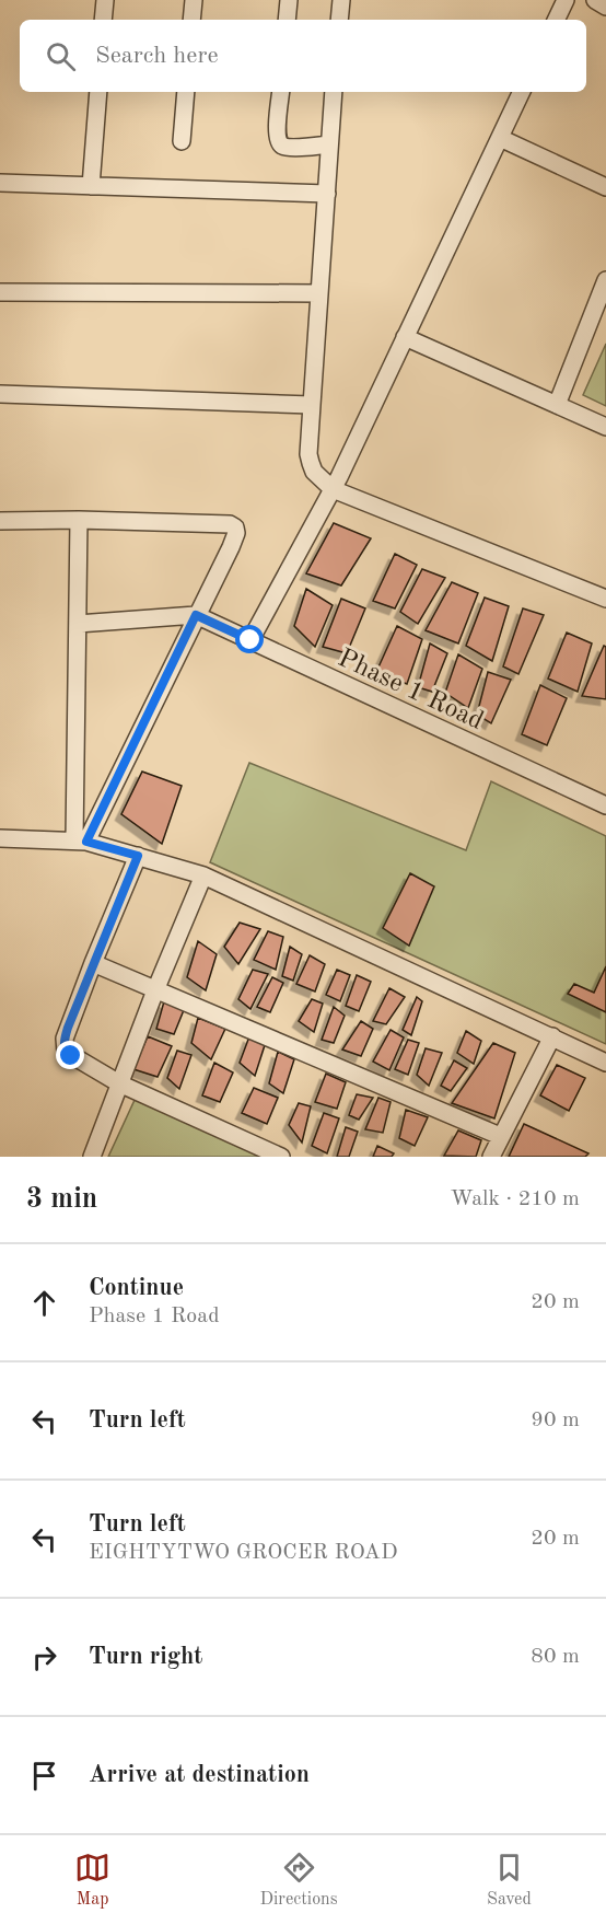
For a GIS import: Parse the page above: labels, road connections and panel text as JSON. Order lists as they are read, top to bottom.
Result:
{
  "streets": {
    "street": ["Phase 1 Road"]
  },
  "page": {
    "search": "Search here",
    "heading": ["3 min", "Walk · 210 m"],
    "list": [
      ["Continue", "Phase 1 Road", "20 m"],
      ["Turn left", "90 m"],
      ["Turn left", "EIGHTYTWO GROCER ROAD", "20 m"],
      ["Turn right", "80 m"],
      "Arrive at destination"
    ],
    "nav": ["Map", "Directions", "Saved"]
  }
}
